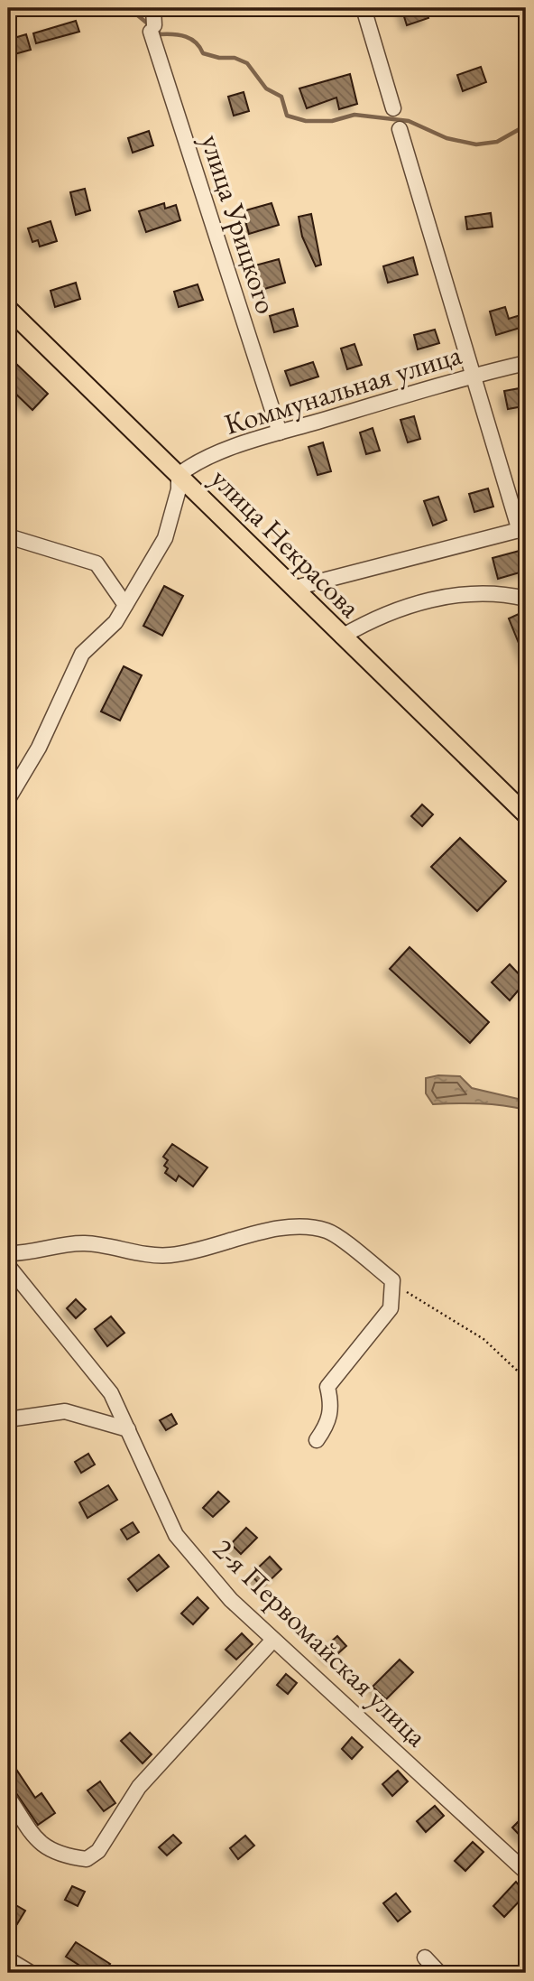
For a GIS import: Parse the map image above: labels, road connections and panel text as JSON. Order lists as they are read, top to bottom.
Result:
{
  "streets": {
    "main road": ["улица Некрасова"],
    "street": ["улица Урицкого", "Коммунальная улица", "2-я Первомайская улица"]
  },
  "crossings": [
    ["улица Урицкого", "Коммунальная улица"],
    ["Коммунальная улица", "улица Некрасова"]
  ]
}
